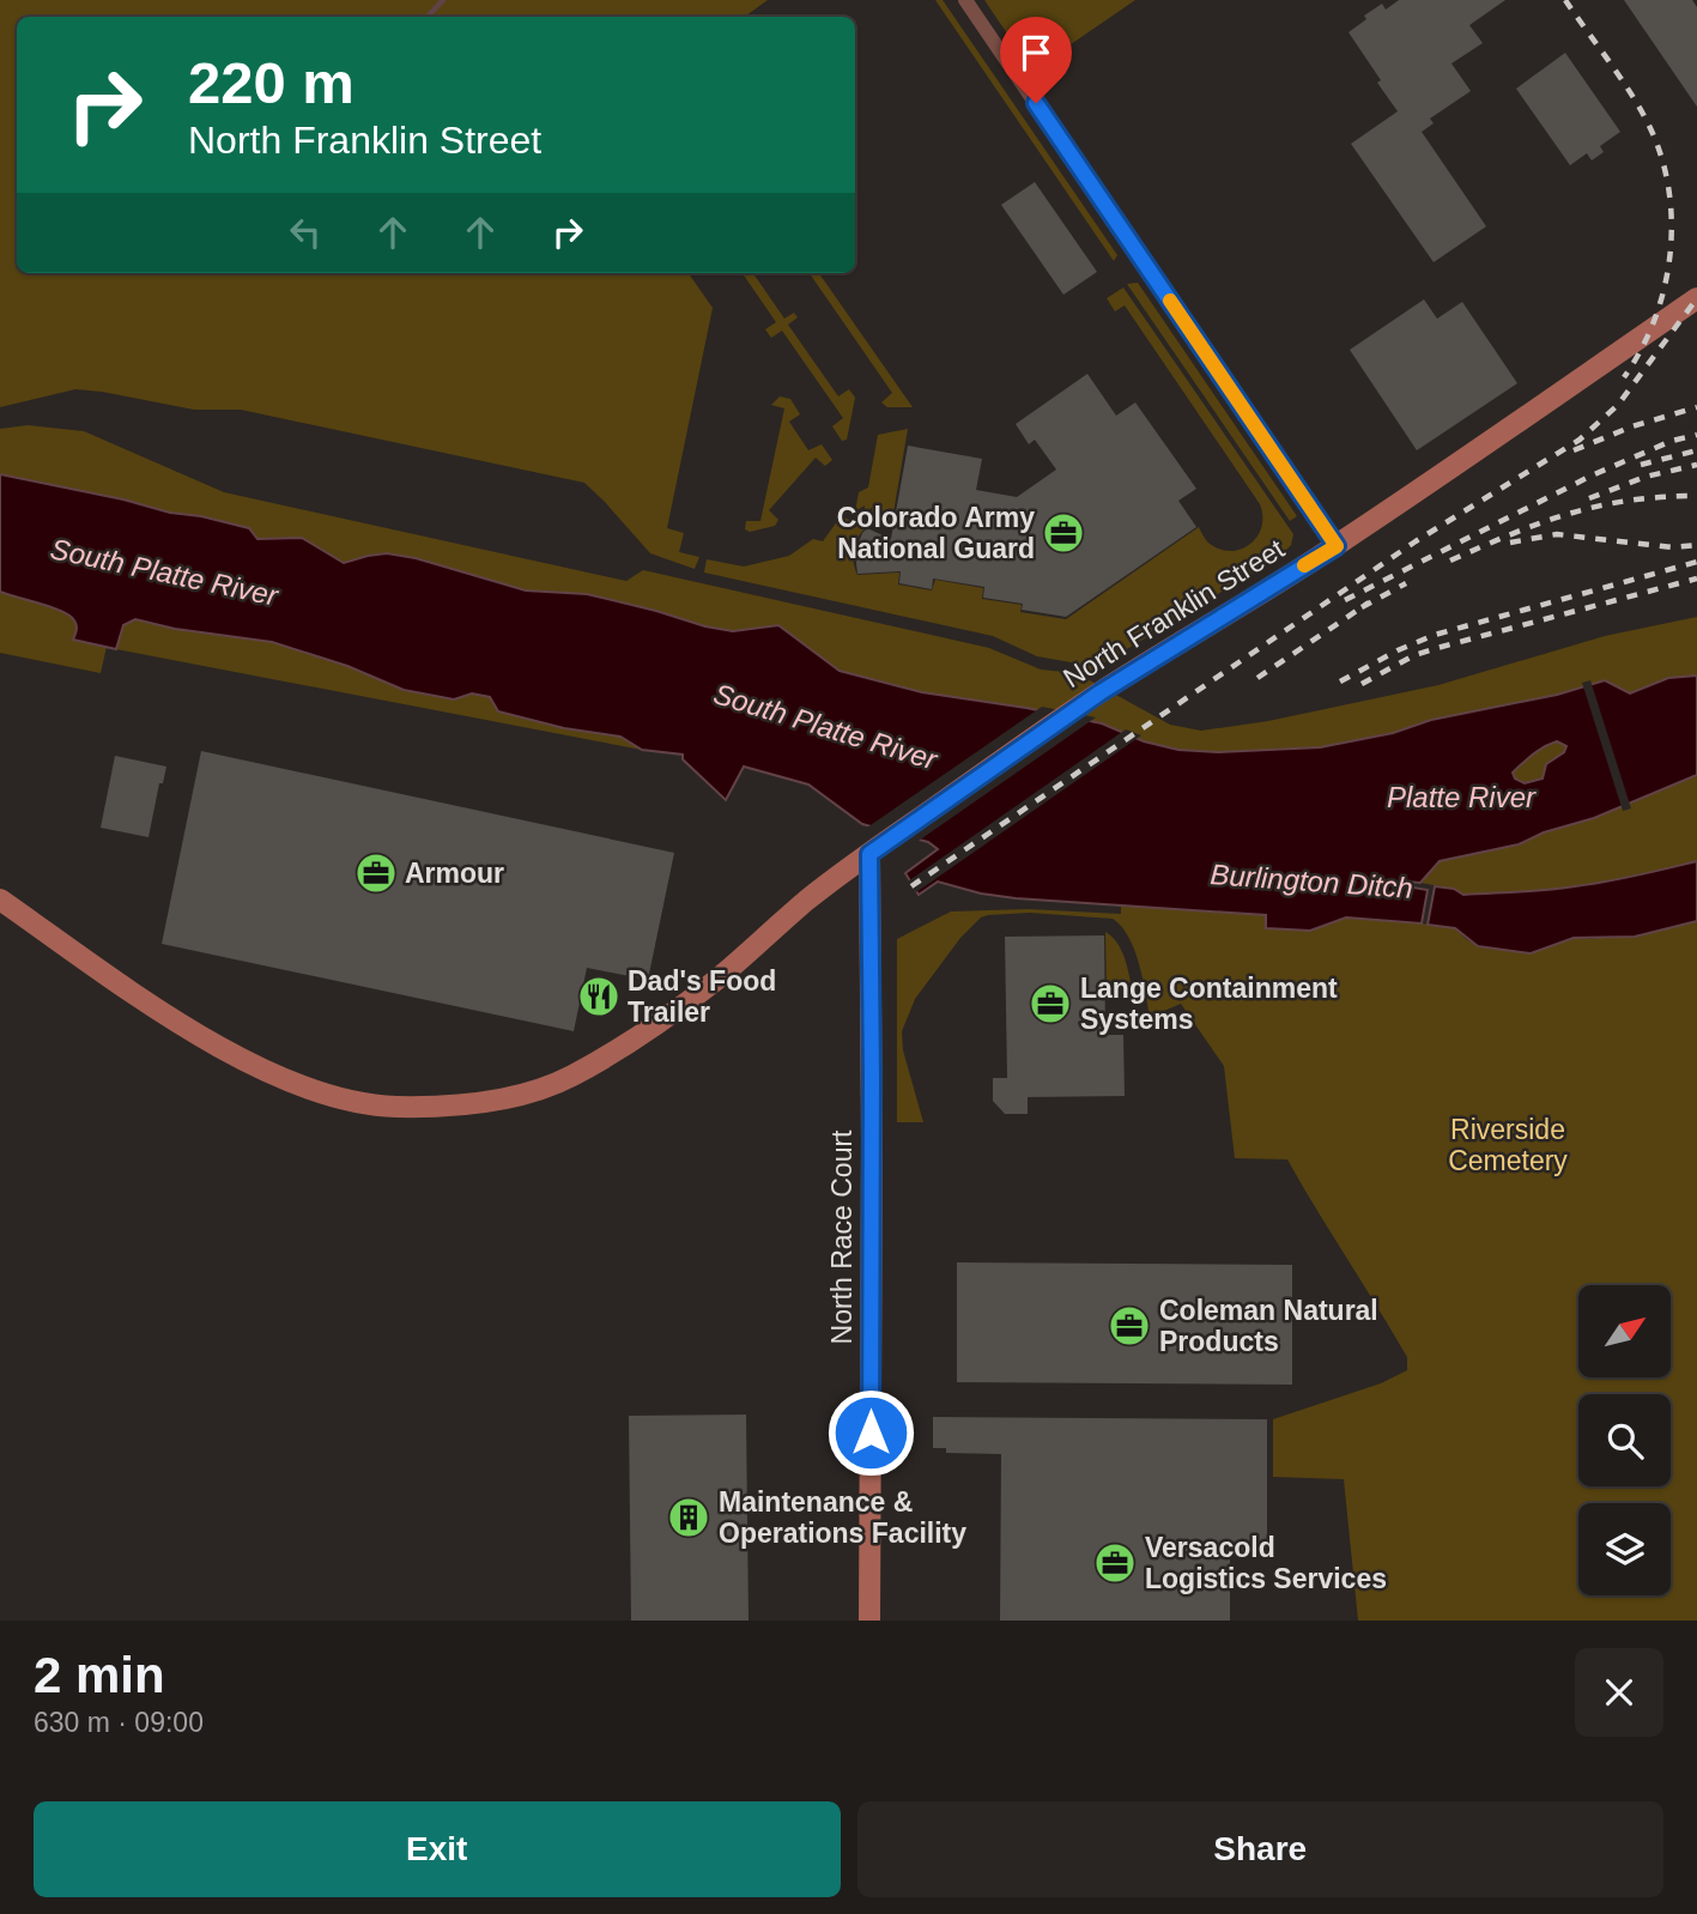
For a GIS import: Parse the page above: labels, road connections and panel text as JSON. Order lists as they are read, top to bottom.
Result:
{
  "streets": {
    "street": ["North Franklin Street", "North Race Court"]
  },
  "crossings": [
    ["North Franklin Street", "North Race Court"]
  ],
  "water": ["South Platte River", "Platte River", "Burlington Ditch"],
  "parks": ["Riverside Cemetery"],
  "places": {
    "office": [
      "Colorado Army National Guard",
      "Armour",
      "Lange Containment Systems",
      "Coleman Natural Products",
      "Versacold Logistics Services"
    ],
    "restaurant": ["Dad's Food Trailer"],
    "building": ["Maintenance & Operations Facility"]
  },
  "north": "top right",
  "page": {
    "turn": ["220 m", "North Franklin Street"],
    "heading": ["2 min", "630 m · 09:00"],
    "buttons": ["Exit", "Share"]
  }
}
